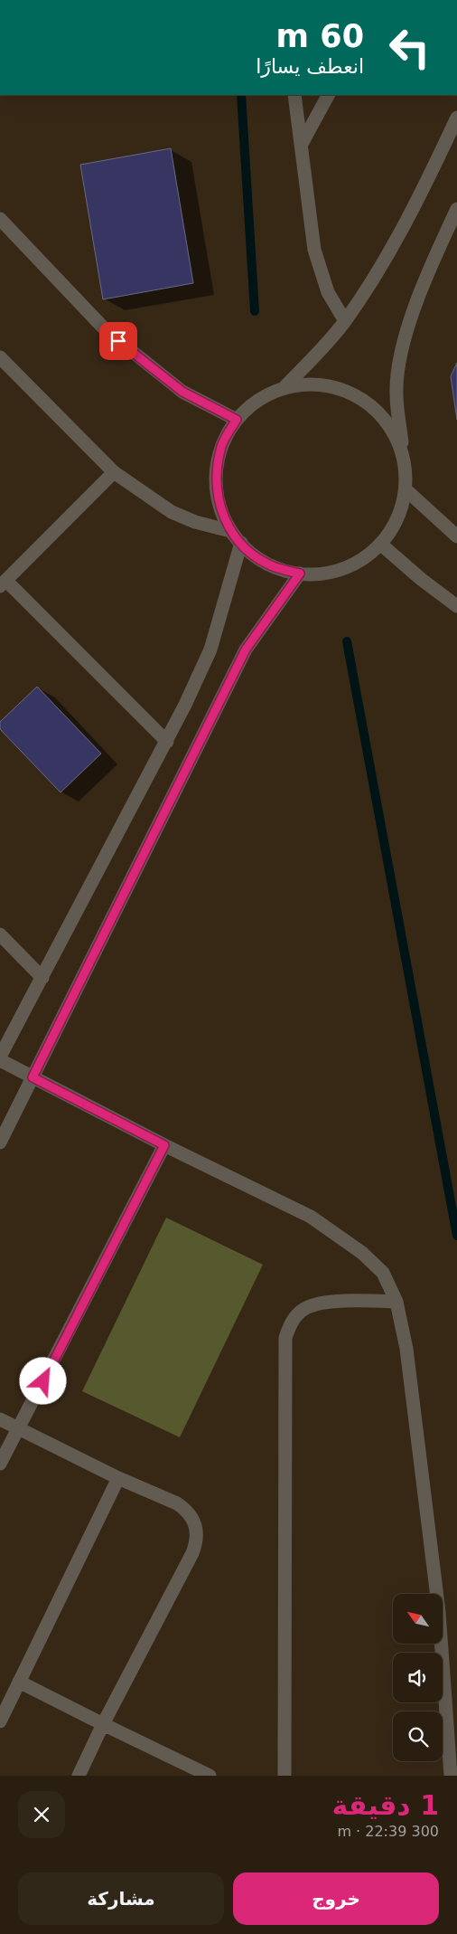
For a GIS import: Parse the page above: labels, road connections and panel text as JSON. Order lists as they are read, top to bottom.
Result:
{
  "north": "top left",
  "page": {
    "turn": ["60 m", "انعطف يسارًا"],
    "heading": ["1 دقيقة", "300 m · 22:39"],
    "buttons": ["خروج", "مشاركة"]
  }
}
